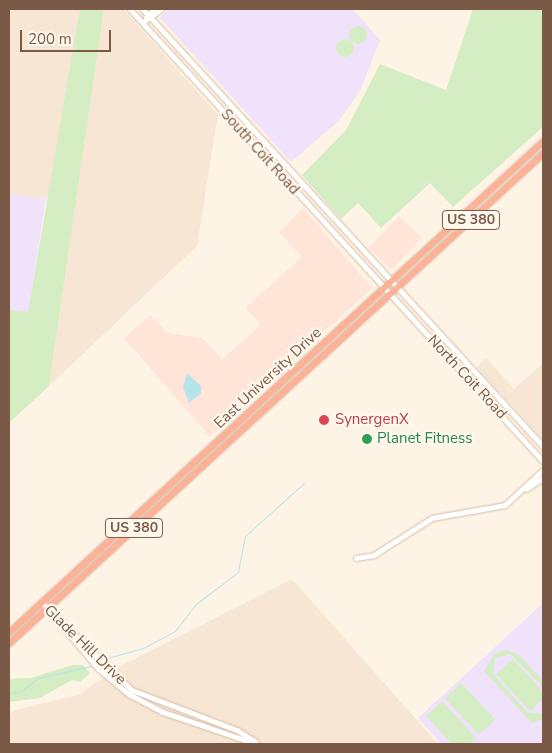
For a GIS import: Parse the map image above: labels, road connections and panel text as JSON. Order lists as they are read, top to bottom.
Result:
{
  "streets": {
    "highway": ["US 380", "East University Drive"],
    "main road": ["South Coit Road", "North Coit Road", "Glade Hill Drive"]
  },
  "crossings": [
    ["South Coit Road", "US 380"],
    ["South Coit Road", "North Coit Road"],
    ["South Coit Road", "East University Drive"],
    ["US 380", "North Coit Road"],
    ["US 380", "Glade Hill Drive"],
    ["East University Drive", "Glade Hill Drive"]
  ],
  "places": ["SynergenX", "Planet Fitness"],
  "scale_bar": "200 m"
}
